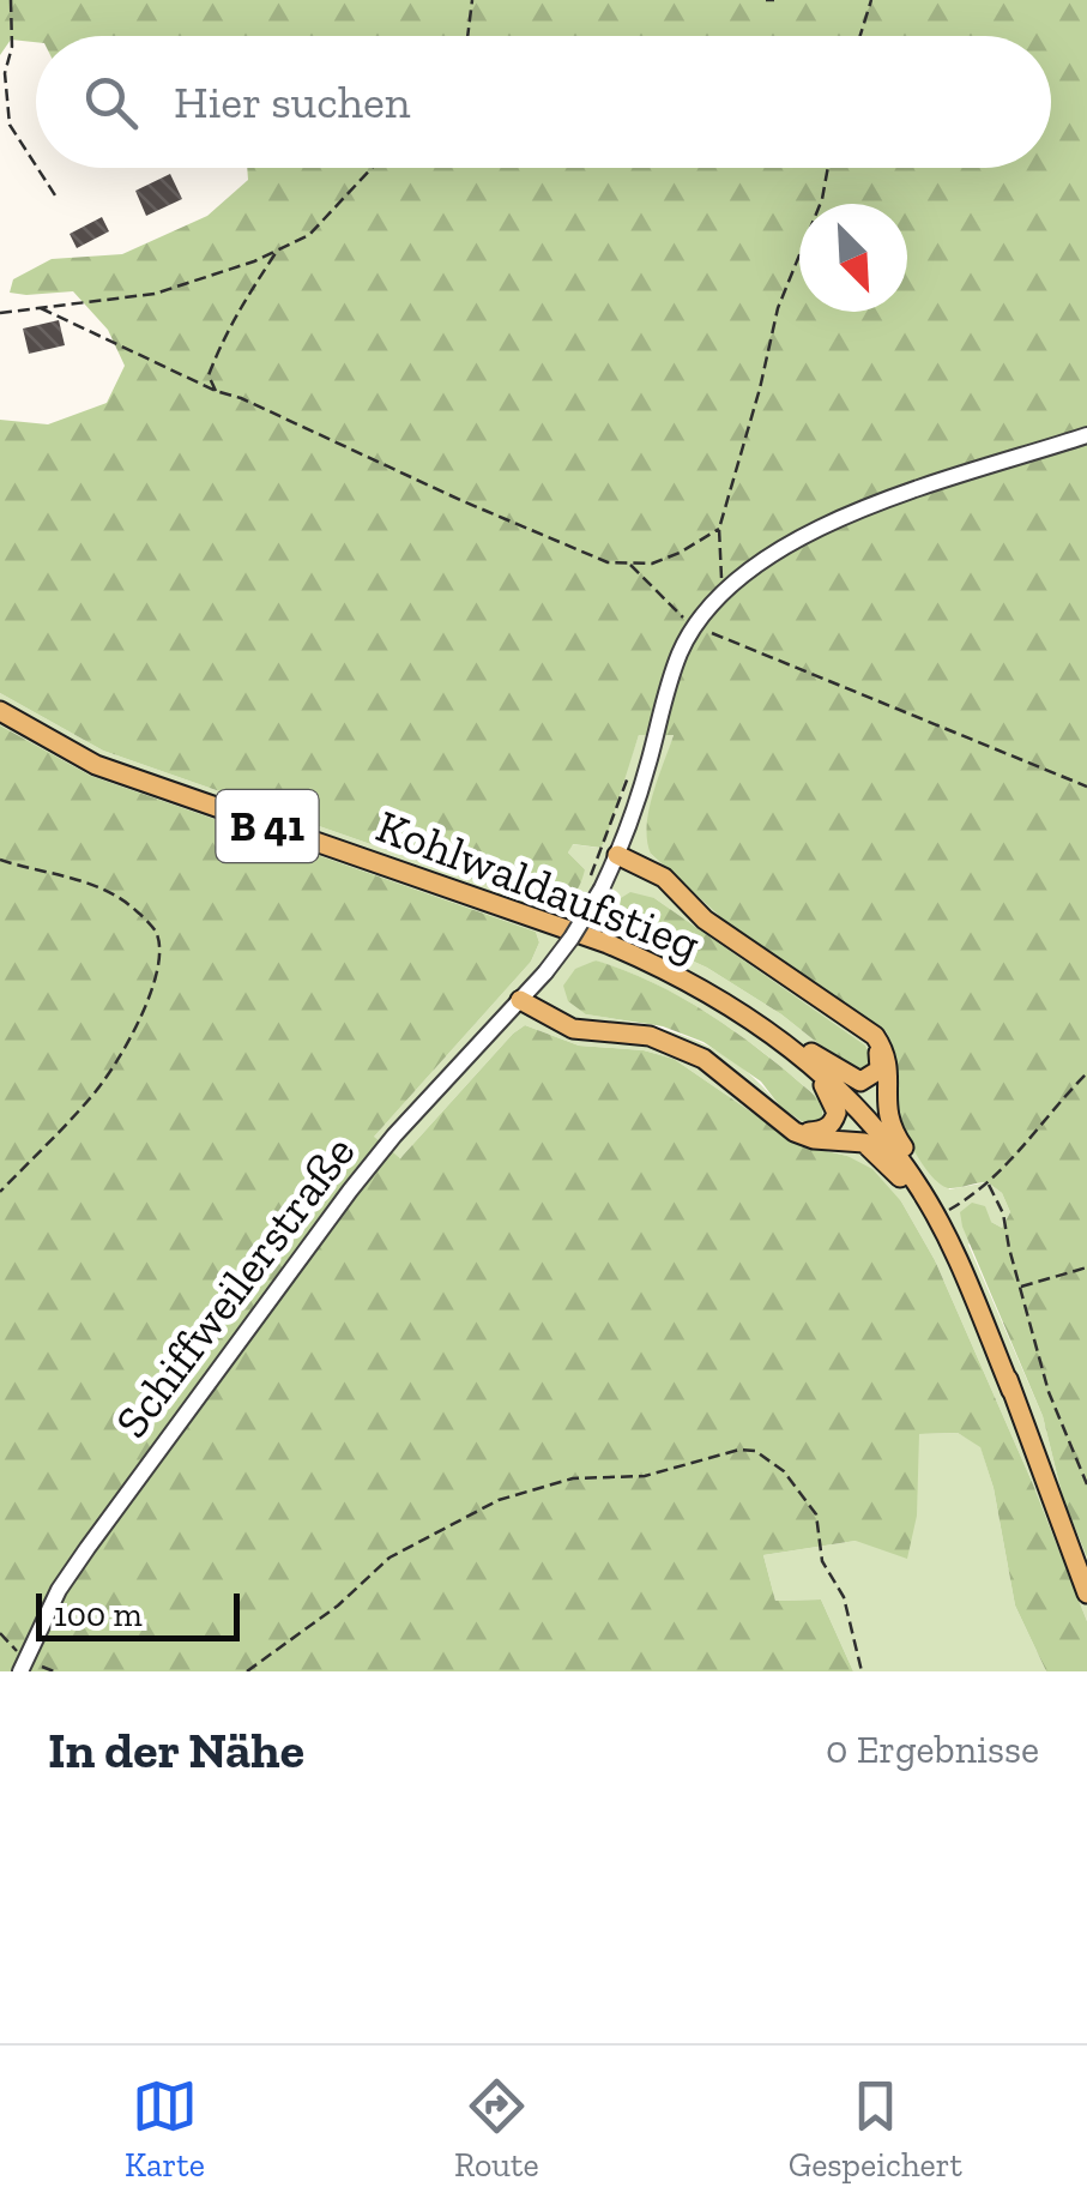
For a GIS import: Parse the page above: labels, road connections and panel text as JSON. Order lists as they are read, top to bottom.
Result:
{
  "streets": {
    "main road": ["B 41", "Kohlwaldaufstieg"],
    "street": ["Schiffweilerstraße"]
  },
  "crossings": [
    ["B 41", "Kohlwaldaufstieg"]
  ],
  "scale_bar": "100 m",
  "north": "bottom right",
  "page": {
    "search": "Hier suchen",
    "scale": "100 m",
    "heading": ["In der Nähe", "0 Ergebnisse"],
    "nav": ["Karte", "Route", "Gespeichert"]
  }
}
